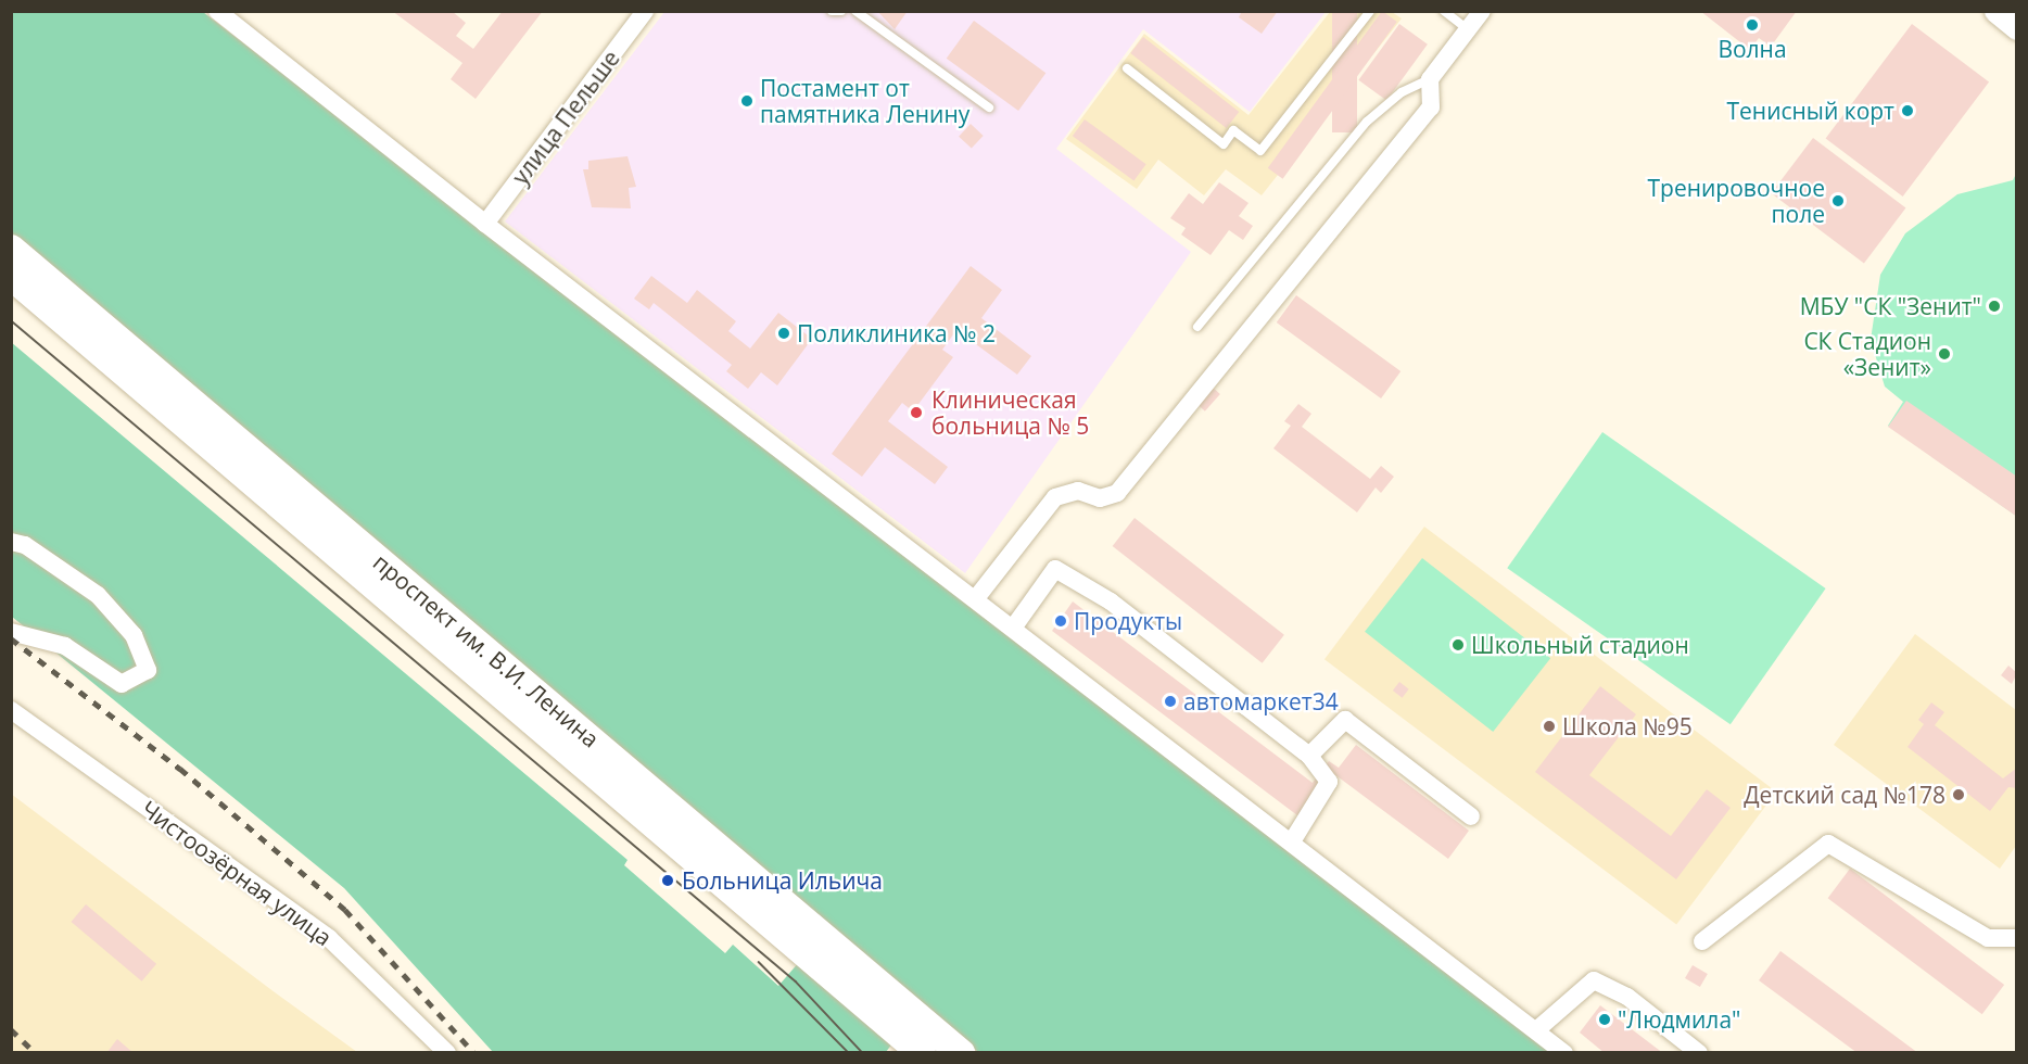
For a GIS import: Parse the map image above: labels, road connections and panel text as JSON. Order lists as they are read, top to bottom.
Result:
{
  "streets": {
    "main road": ["проспект им. В.И. Ленина"],
    "street": ["улица Пельше", "Чистоозёрная улица"]
  },
  "places": [
    "Волна",
    "Постамент от памятника Ленину",
    "Тенисный корт",
    "Тренировочное поле",
    "МБУ \"СК \"Зенит\"",
    "Поликлиника № 2",
    "СК Стадион «Зенит»",
    "Клиническая больница № 5",
    "Продукты",
    "Школьный стадион",
    "автомаркет34",
    "Школа №95",
    "Детский сад №178",
    "Больница Ильича",
    "\"Людмила\""
  ]
}
